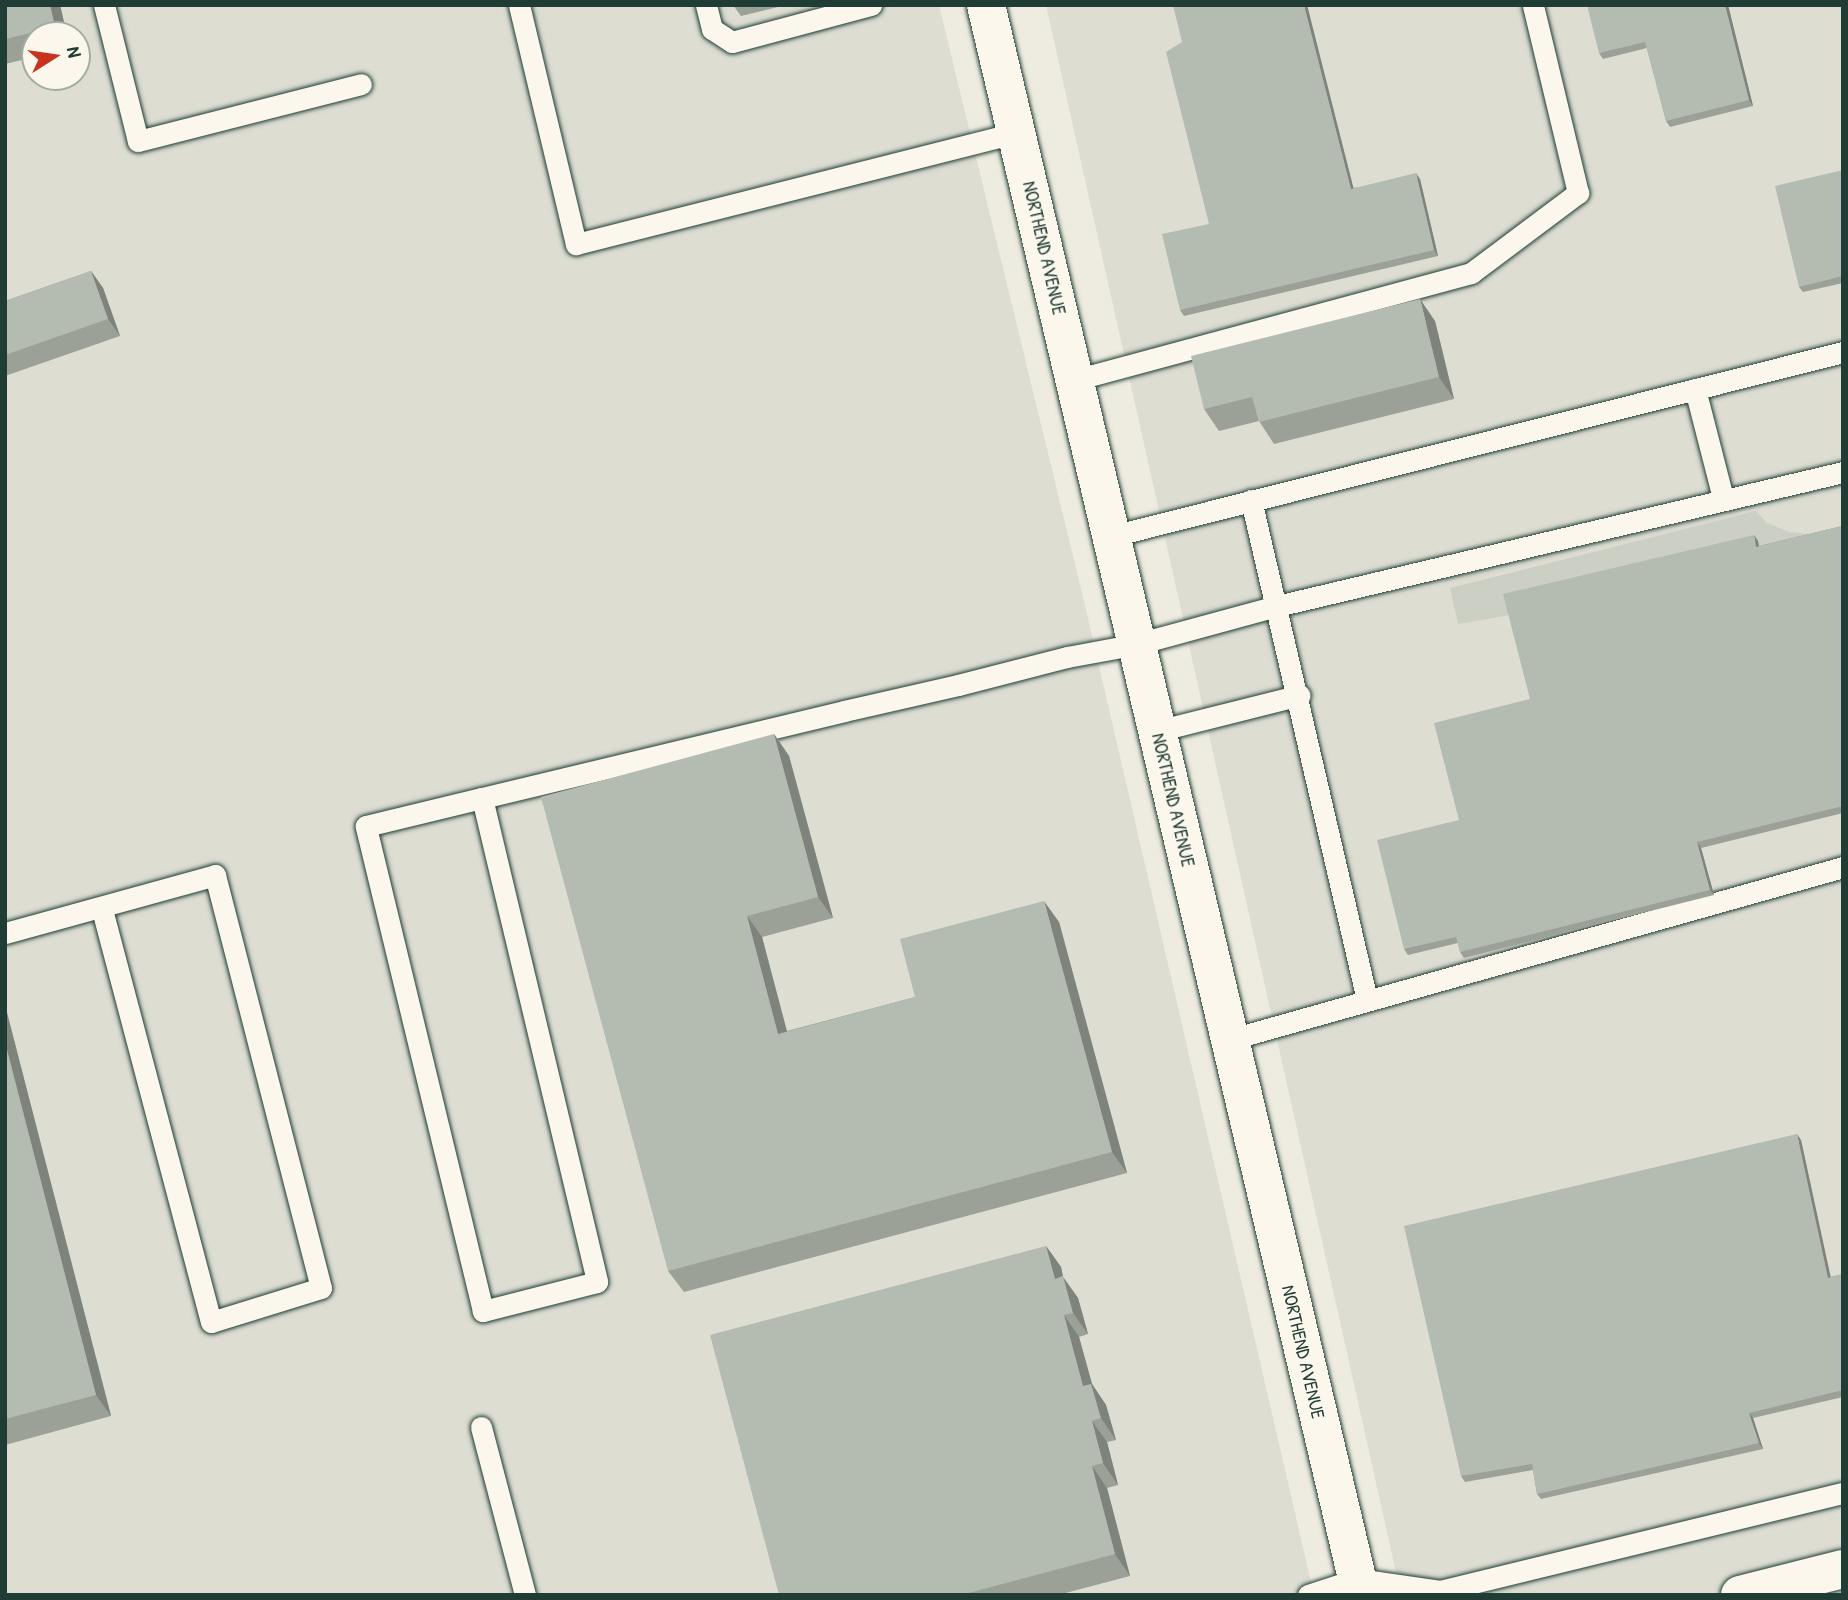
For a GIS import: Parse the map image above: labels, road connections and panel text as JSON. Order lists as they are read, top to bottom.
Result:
{
  "streets": {
    "street": ["NORTHEND AVENUE"]
  },
  "north": "right"
}
